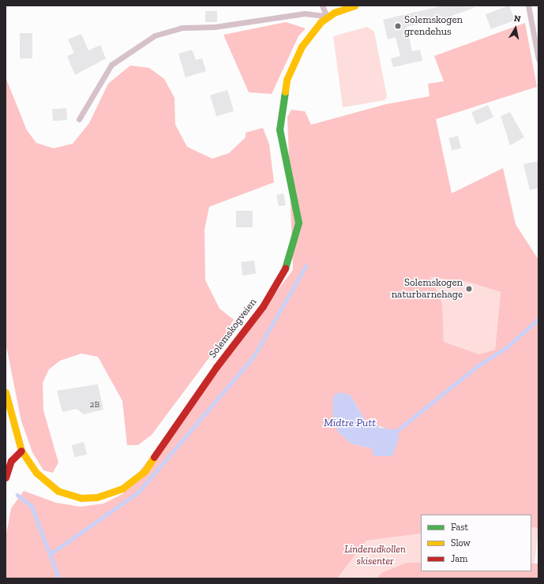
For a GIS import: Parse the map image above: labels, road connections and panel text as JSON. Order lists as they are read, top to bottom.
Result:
{
  "streets": {
    "street": ["Solemskogveien"]
  },
  "water": ["Midtre Putt"],
  "parks": ["Linderudkollen skisenter"],
  "places": ["Solemskogen grendehus", "Solemskogen naturbarnehage"],
  "house_numbers": ["2B"],
  "legend": ["Fast", "Slow", "Jam"],
  "north": "top"
}
